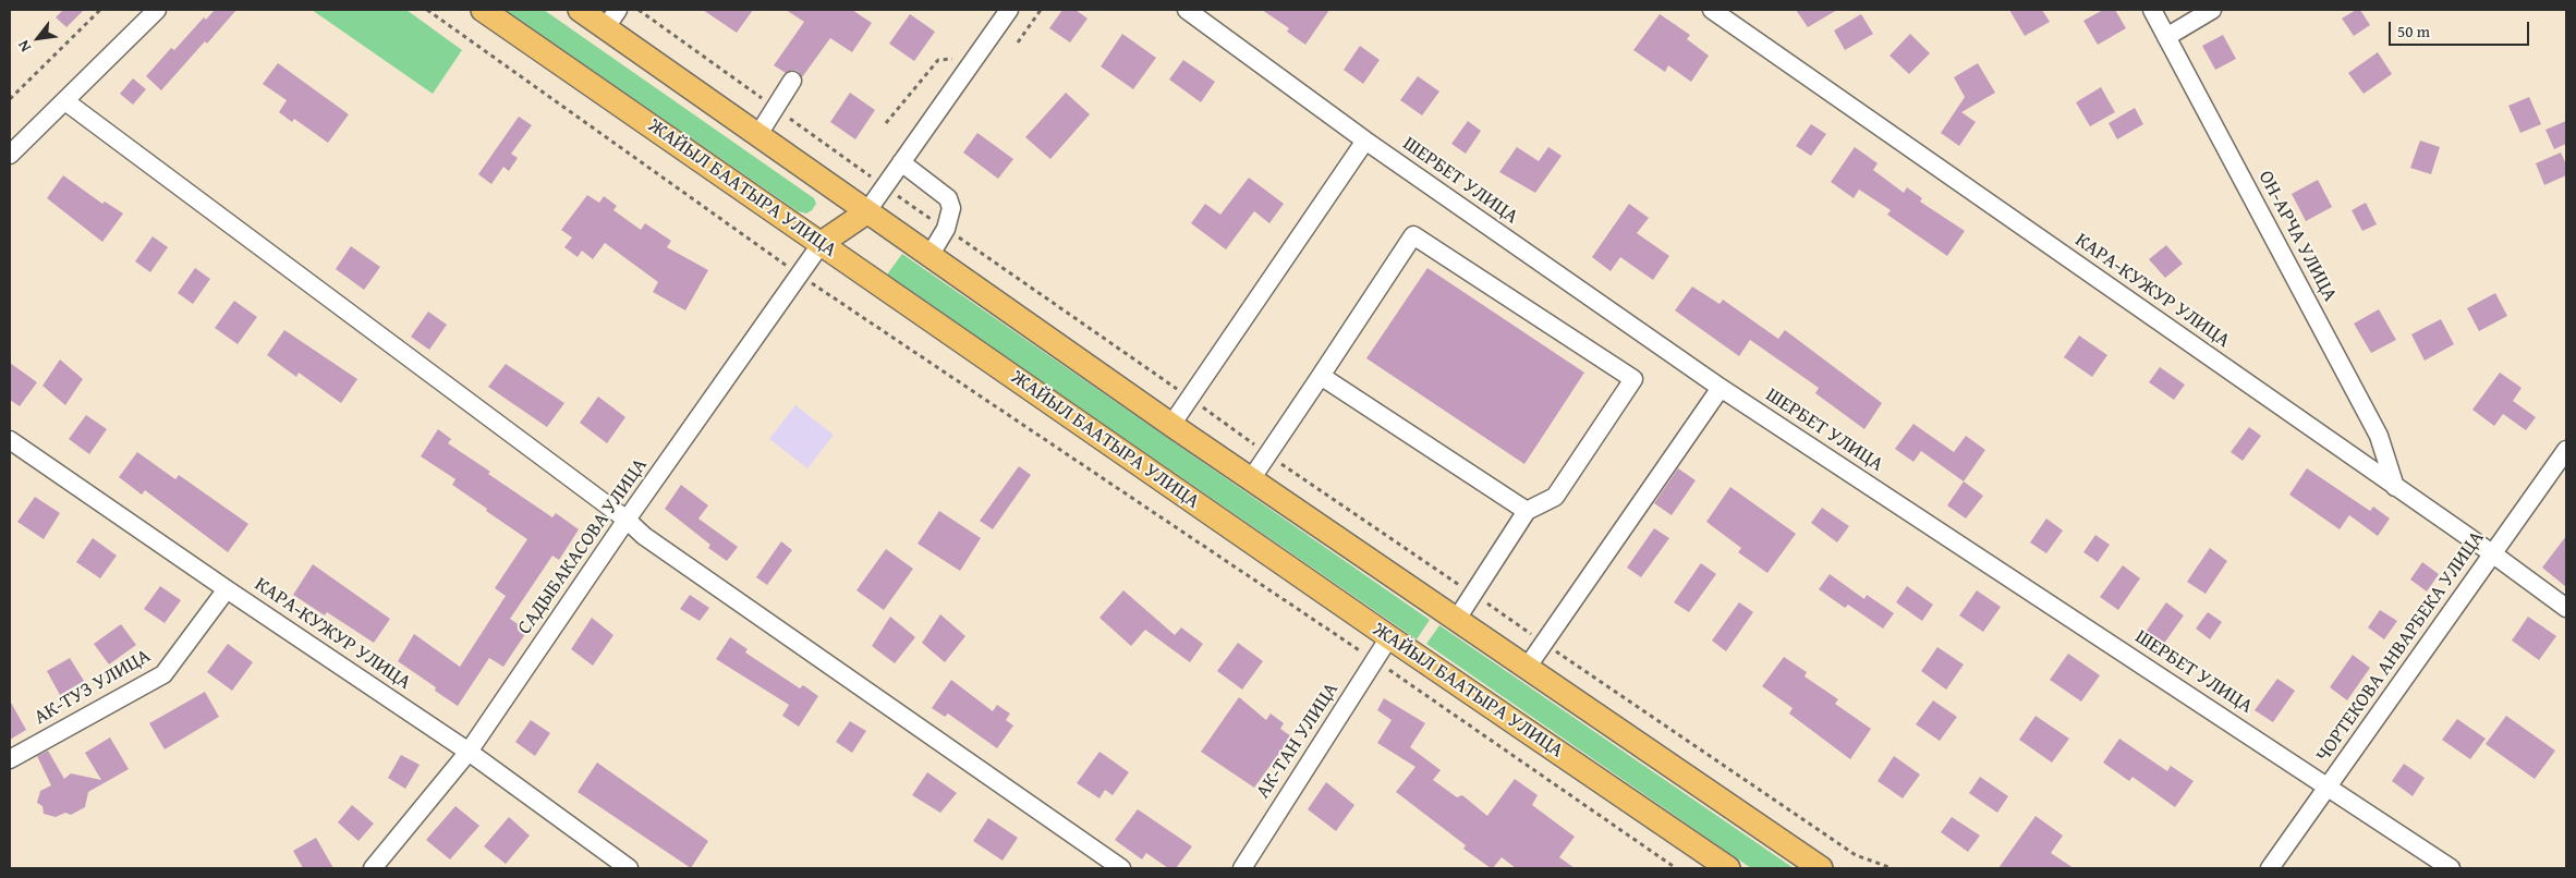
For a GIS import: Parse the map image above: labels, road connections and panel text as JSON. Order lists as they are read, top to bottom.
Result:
{
  "streets": {
    "main road": ["ЖАЙЫЛ БААТЫРА УЛИЦА"],
    "street": [
      "ШЕРБЕТ УЛИЦА",
      "ОН-АРЧА УЛИЦА",
      "КАРА-КУЖУР УЛИЦА",
      "САДЫБАКАСОВА УЛИЦА",
      "ЧОРТЕКОВА АНВАРБЕКА УЛИЦА",
      "АК-ТУЗ УЛИЦА",
      "АК-ТАН УЛИЦА"
    ]
  },
  "crossings": [
    ["ШЕРБЕТ УЛИЦА", "ЧОРТЕКОВА АНВАРБЕКА УЛИЦА"],
    ["ЖАЙЫЛ БААТЫРА УЛИЦА", "САДЫБАКАСОВА УЛИЦА"],
    ["ЖАЙЫЛ БААТЫРА УЛИЦА", "АК-ТАН УЛИЦА"],
    ["ОН-АРЧА УЛИЦА", "КАРА-КУЖУР УЛИЦА"],
    ["КАРА-КУЖУР УЛИЦА", "САДЫБАКАСОВА УЛИЦА"],
    ["КАРА-КУЖУР УЛИЦА", "ЧОРТЕКОВА АНВАРБЕКА УЛИЦА"],
    ["КАРА-КУЖУР УЛИЦА", "АК-ТУЗ УЛИЦА"]
  ],
  "scale_bar": "50 m",
  "north": "bottom left"
}
